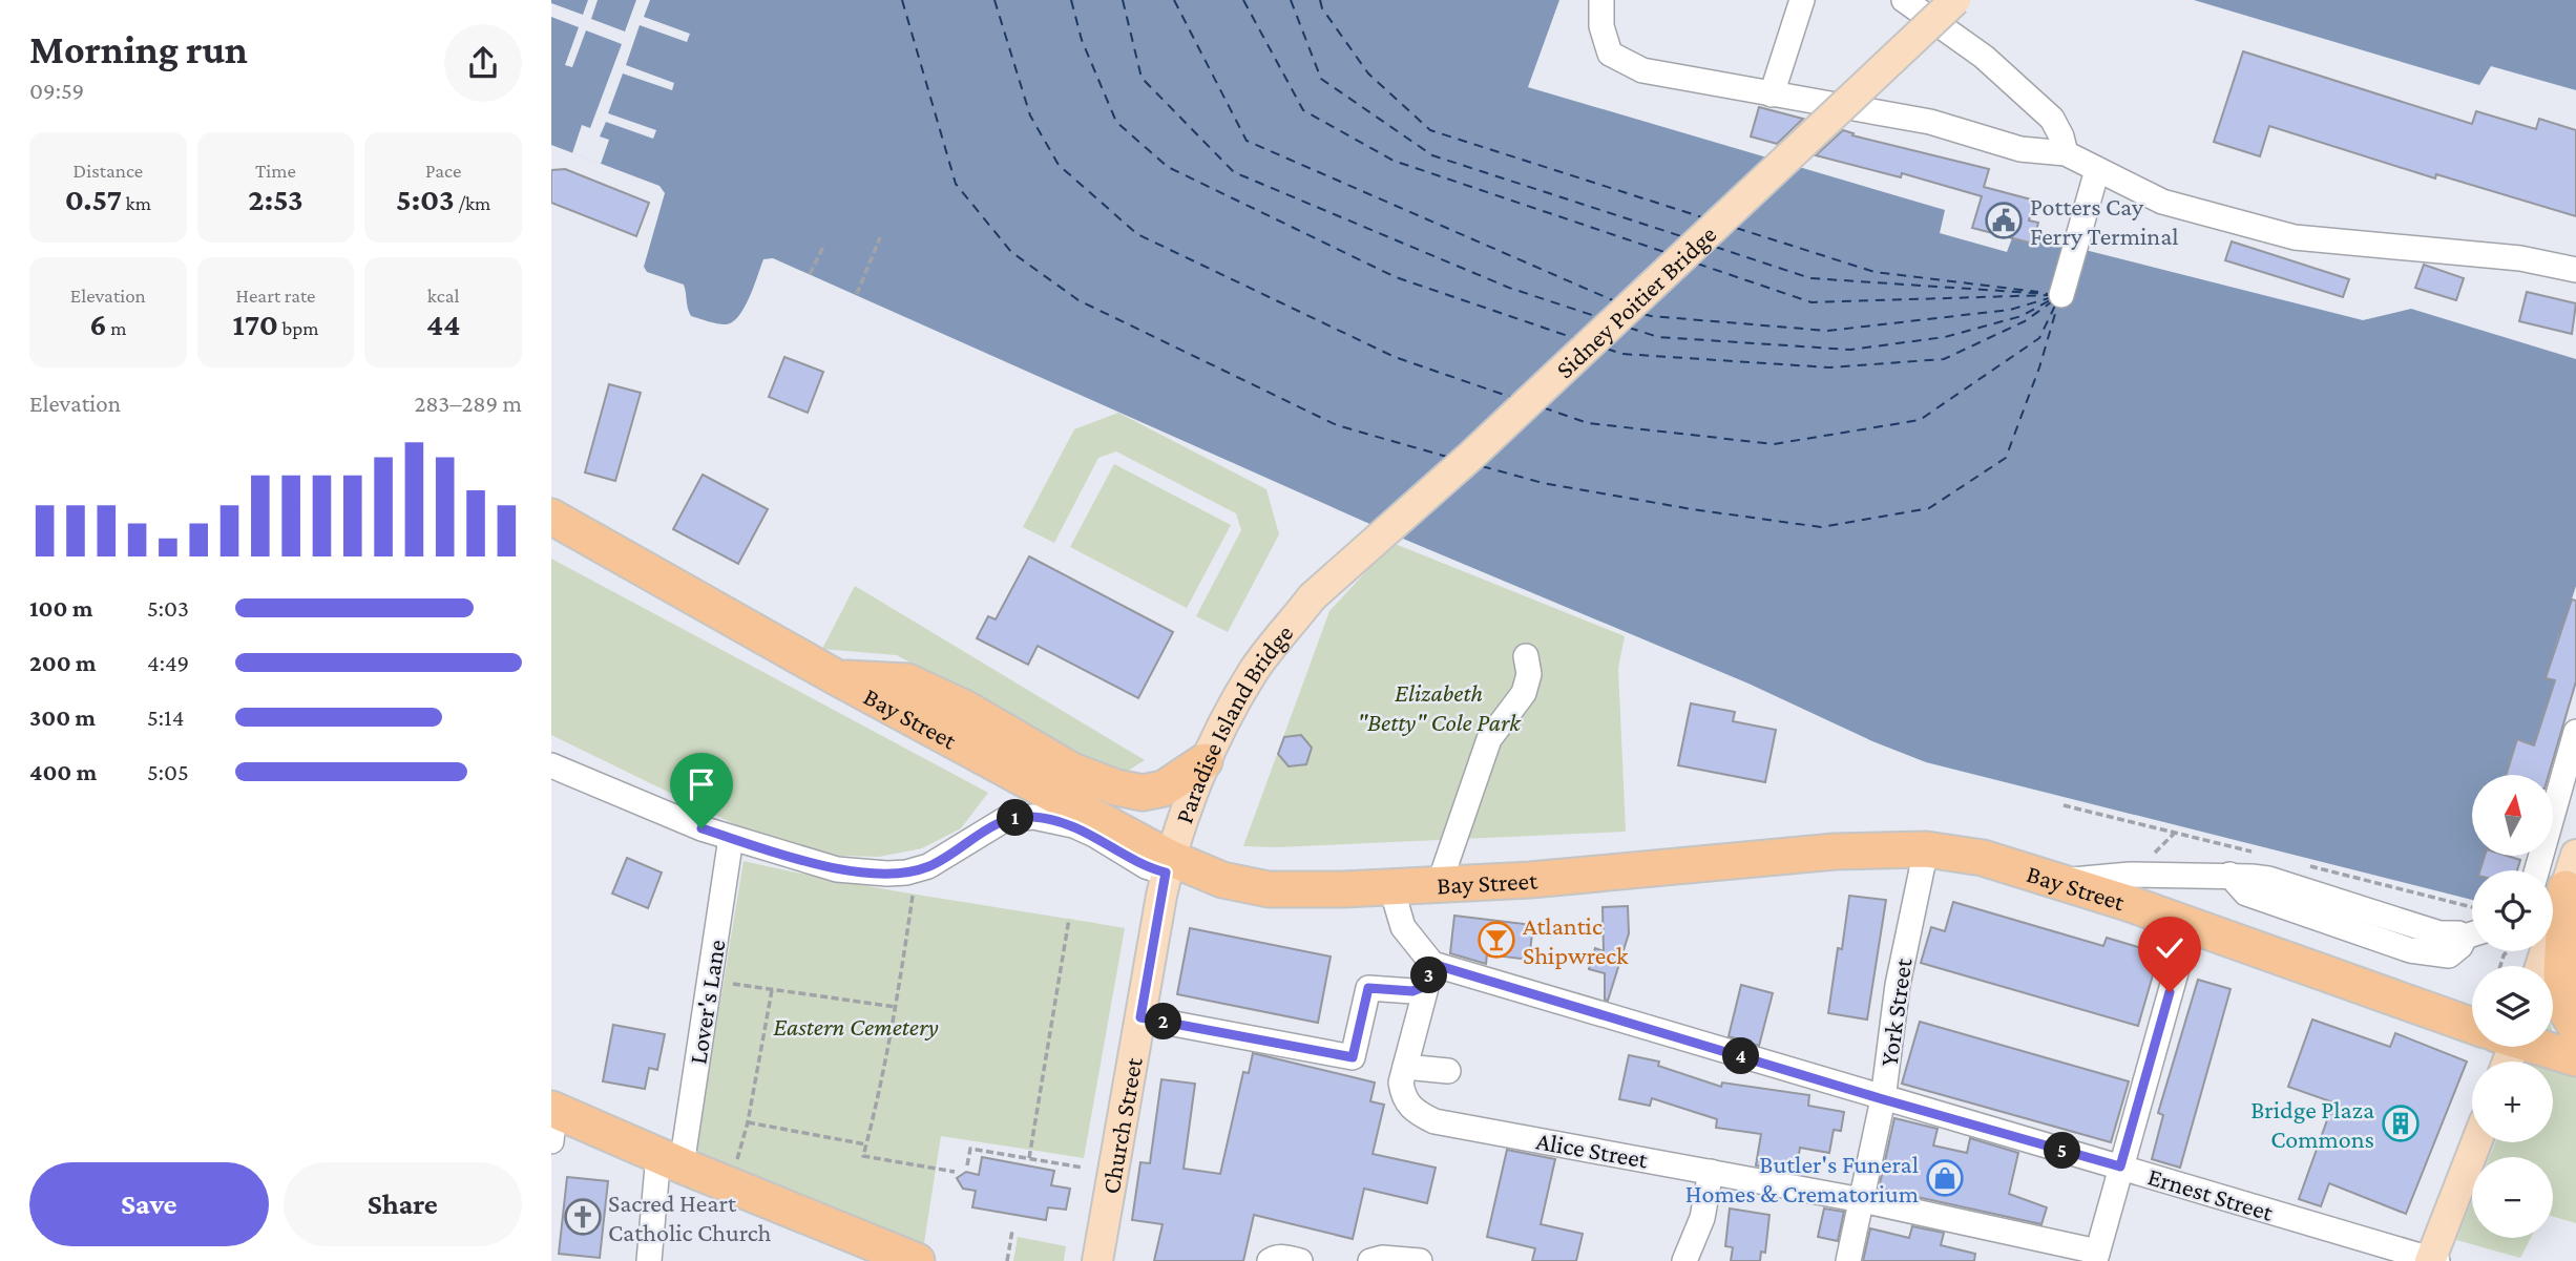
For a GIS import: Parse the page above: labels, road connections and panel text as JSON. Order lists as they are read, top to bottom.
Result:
{
  "streets": {
    "highway": ["Bay Street"],
    "main road": ["Sidney Poitier Bridge", "Paradise Island Bridge", "Church Street"],
    "street": [
      "Lover's Lane",
      "York Street",
      "Alice Street",
      "Ernest Street"
    ]
  },
  "crossings": [
    ["Sidney Poitier Bridge", "Paradise Island Bridge"],
    ["Bay Street", "Paradise Island Bridge"],
    ["Bay Street", "York Street"],
    ["Bay Street", "Church Street"],
    ["Paradise Island Bridge", "Church Street"],
    ["York Street", "Alice Street"],
    ["York Street", "Ernest Street"],
    ["Alice Street", "Ernest Street"]
  ],
  "parks": ["Elizabeth \"Betty\" Cole Park", "Eastern Cemetery"],
  "places": {
    "public building": ["Potters Cay Ferry Terminal"],
    "bar": ["Atlantic Shipwreck"],
    "building": ["Bridge Plaza Commons"],
    "shop": ["Butler's Funeral Homes & Crematorium"],
    "church": ["Sacred Heart Catholic Church"]
  },
  "north": "top",
  "page": {
    "heading": ["Morning run", "09:59"],
    "stats": [
      ["Distance", "0.57 km"],
      ["Time", "2:53"],
      ["Pace", "5:03 /km"],
      ["Elevation", "6 m"],
      ["Heart rate", "170 bpm"],
      ["kcal", "44"]
    ],
    "chart": ["Elevation", "283–289 m"],
    "list": [
      {
        "name": "100 m",
        "note": "5:03"
      },
      {
        "name": "200 m",
        "note": "4:49"
      },
      {
        "name": "300 m",
        "note": "5:14"
      },
      {
        "name": "400 m",
        "note": "5:05"
      }
    ],
    "map_buttons": ["+", "−"],
    "pins": [
      "1",
      "3",
      "2",
      "4",
      "5"
    ],
    "buttons": ["Save", "Share"]
  }
}
